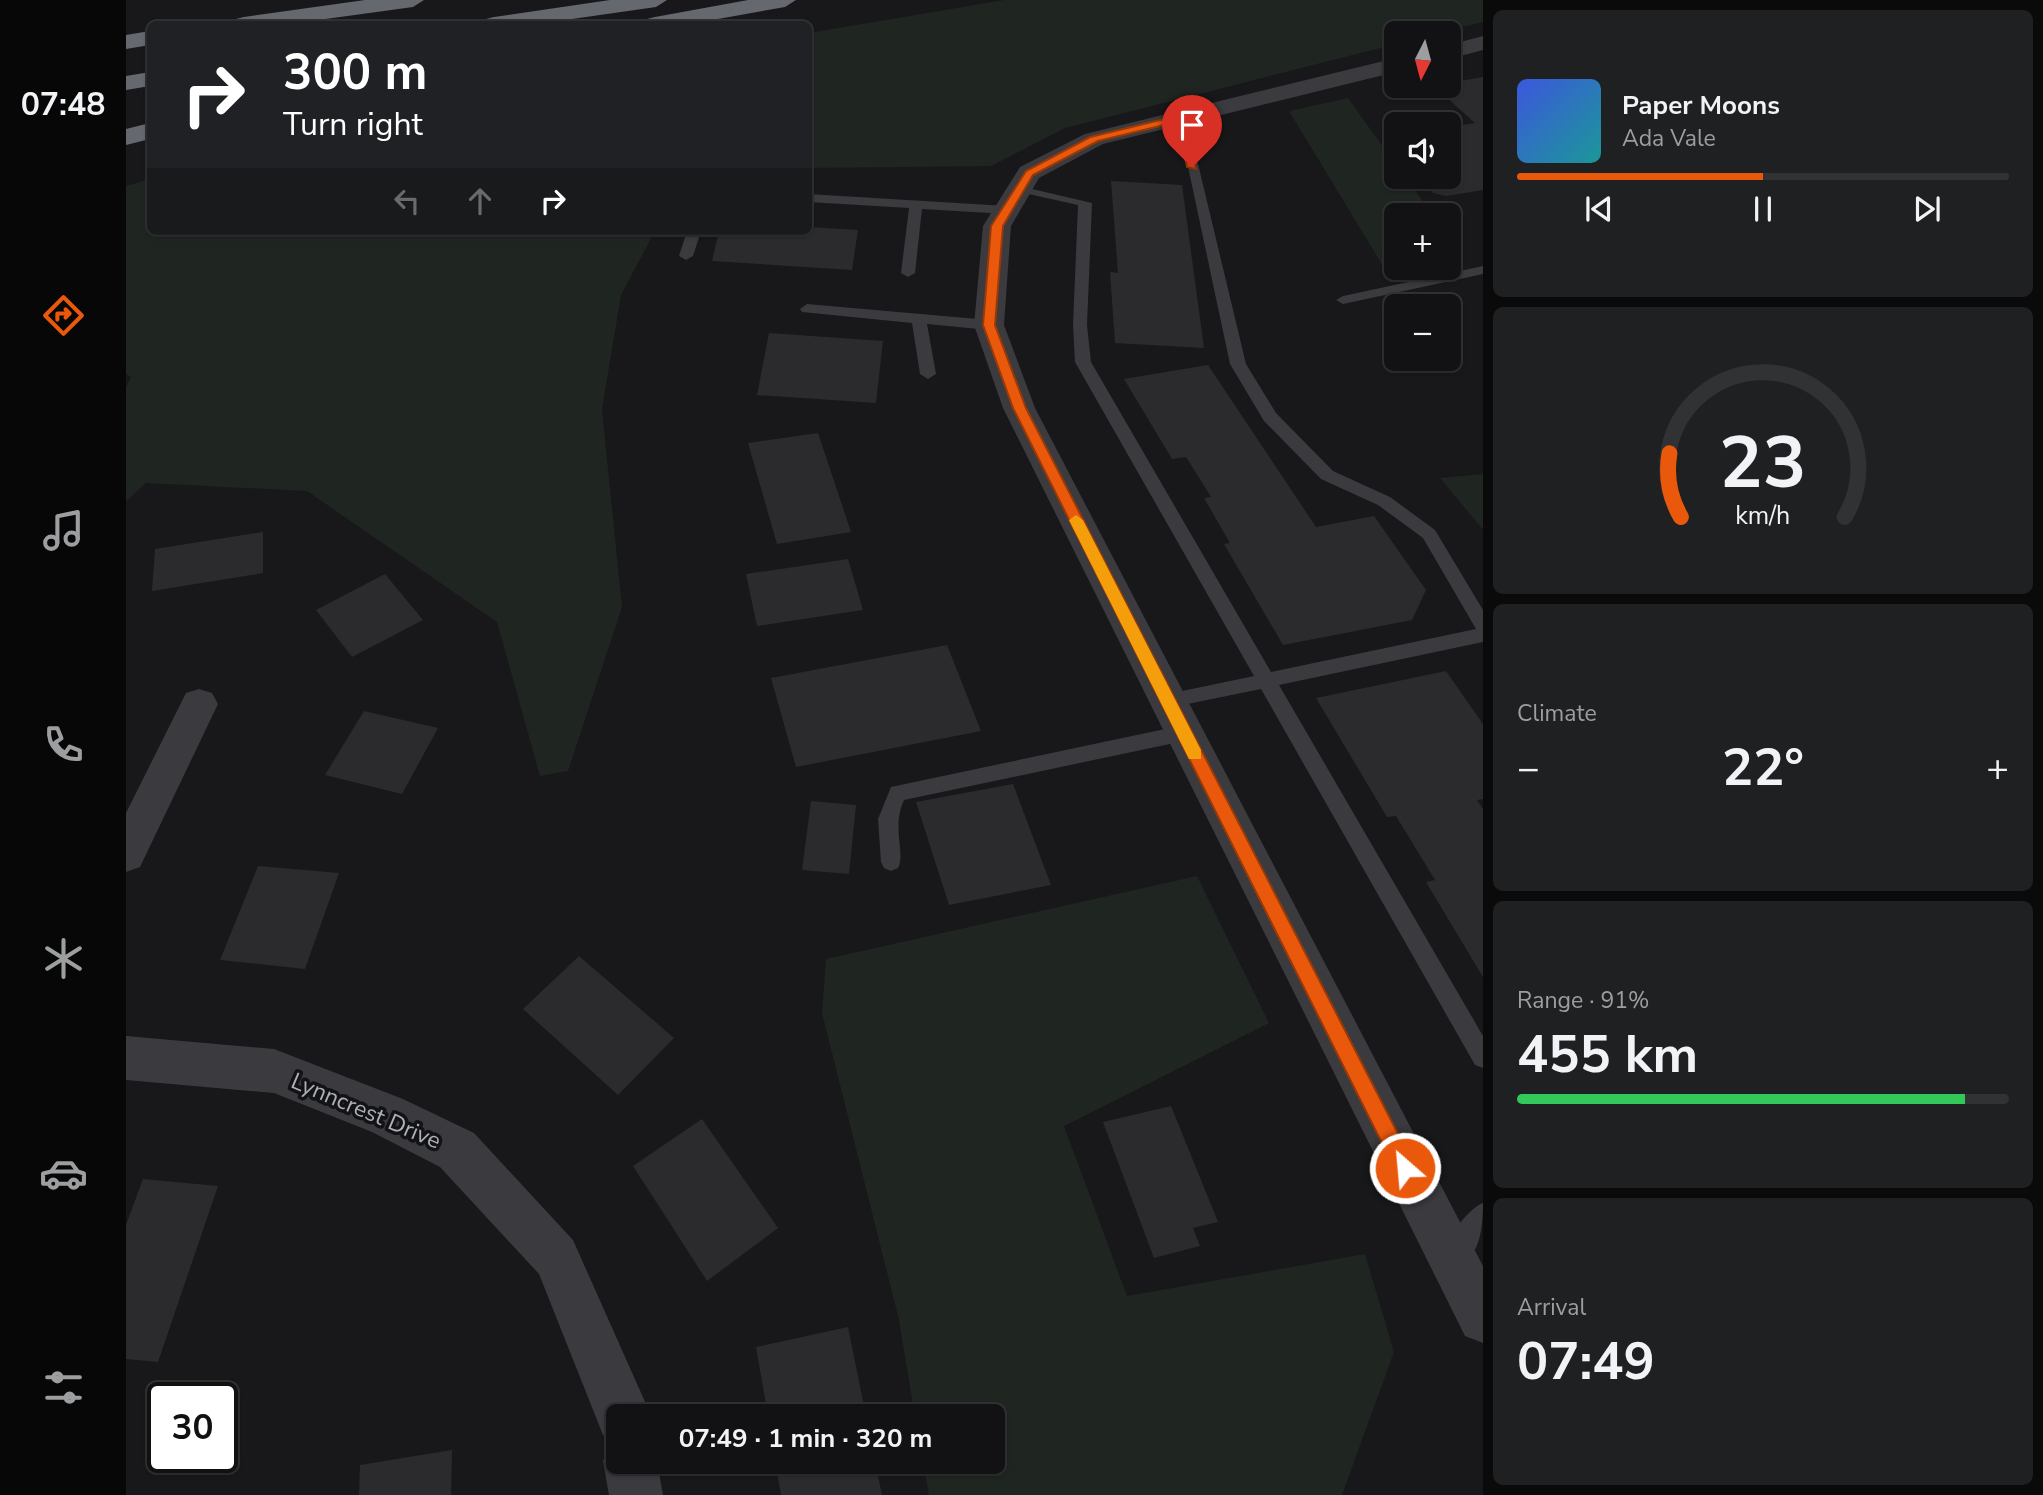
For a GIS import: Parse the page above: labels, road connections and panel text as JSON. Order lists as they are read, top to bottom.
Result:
{
  "streets": {
    "street": ["Lynncrest Drive"]
  },
  "north": "bottom",
  "page": {
    "tabs": "07:48",
    "map_buttons": ["+", "−"],
    "turn": ["300 m", "Turn right"],
    "song": ["Paper Moons", "Ada Vale"],
    "tile": [
      "Climate",
      ["Range · 91%", "455 km"],
      ["Arrival", "07:49"]
    ],
    "heat": ["−", "22°", "+"],
    "limit": "30",
    "trip": "07:49 · 1 min · 320 m",
    "gauge": ["23", "km/h"]
  }
}
